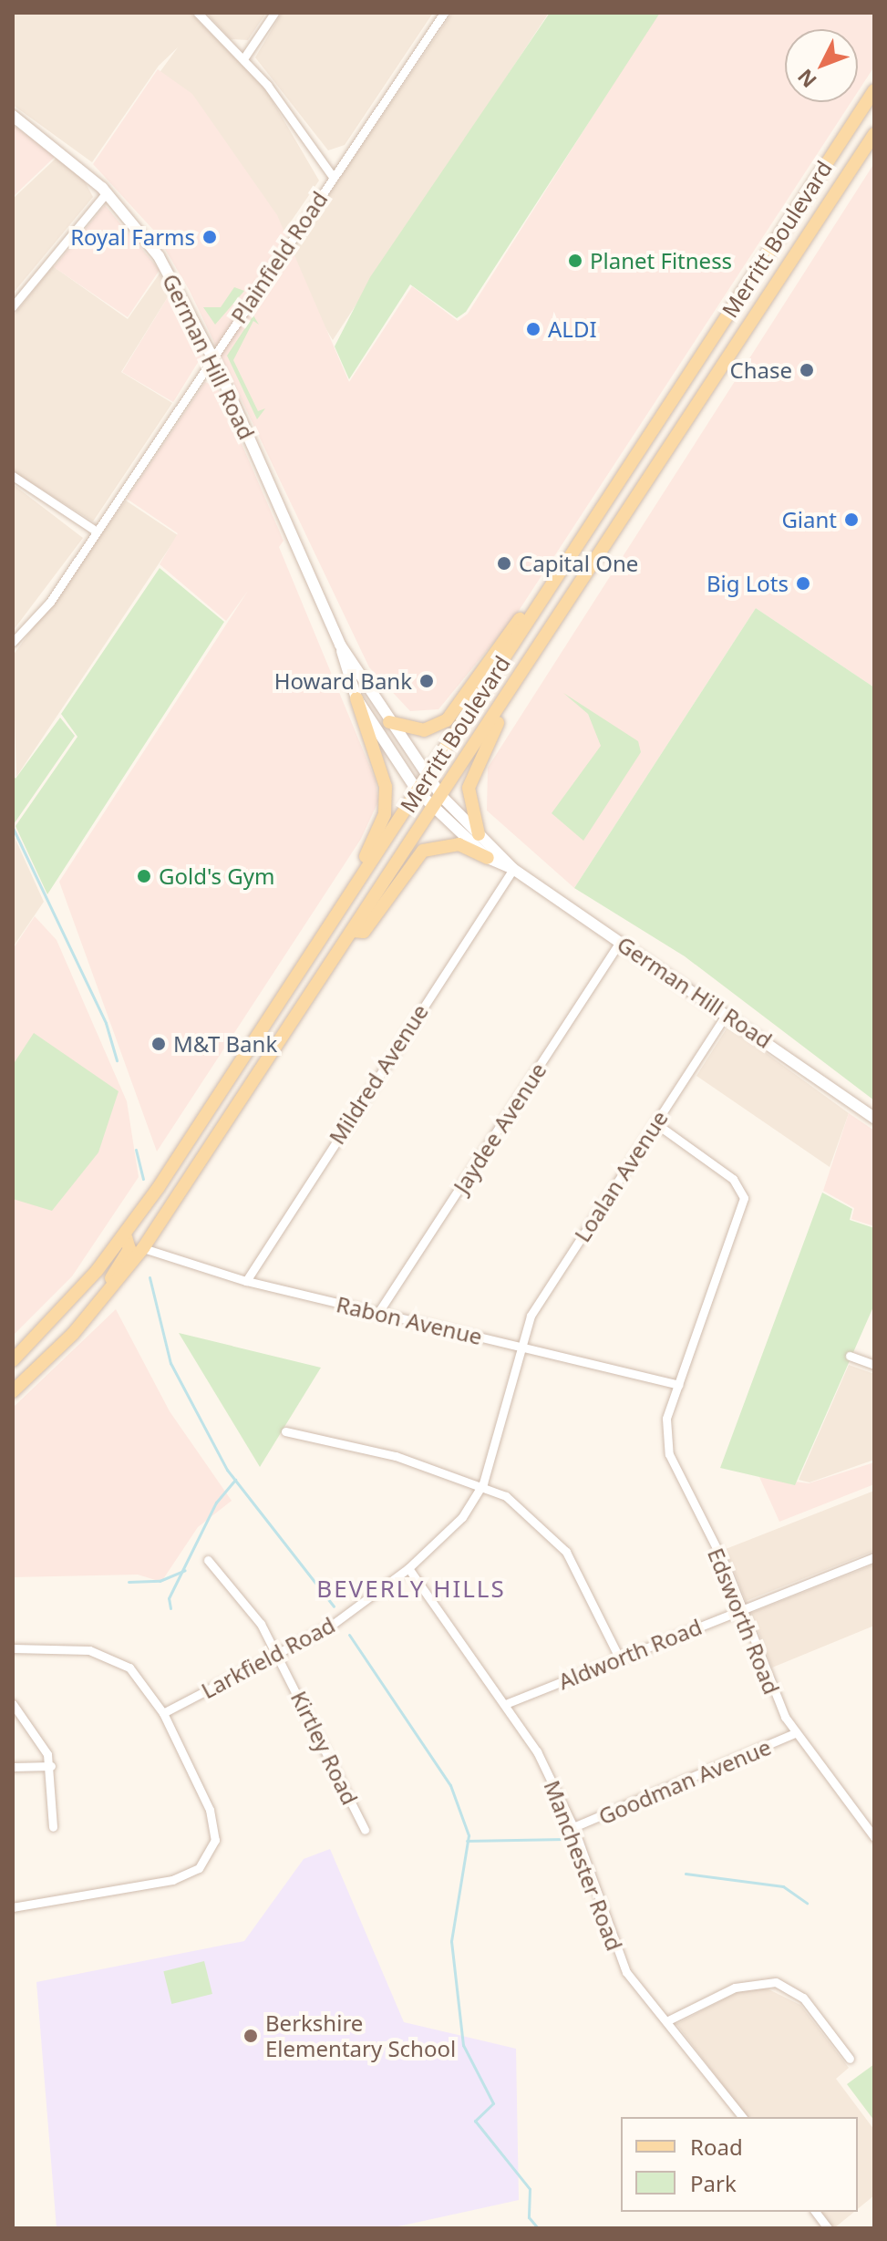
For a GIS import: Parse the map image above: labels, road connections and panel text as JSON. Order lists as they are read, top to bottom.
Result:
{
  "streets": {
    "main road": ["Merritt Boulevard"],
    "street": [
      "Plainfield Road",
      "German Hill Road",
      "Mildred Avenue",
      "Jaydee Avenue",
      "Loalan Avenue",
      "Rabon Avenue",
      "Edsworth Road",
      "Aldworth Road",
      "Larkfield Road",
      "Kirtley Road",
      "Goodman Avenue",
      "Manchester Road"
    ]
  },
  "crossings": [
    ["Merritt Boulevard", "German Hill Road"],
    ["Merritt Boulevard", "Rabon Avenue"],
    ["Plainfield Road", "German Hill Road"],
    ["German Hill Road", "Mildred Avenue"],
    ["German Hill Road", "Jaydee Avenue"],
    ["German Hill Road", "Loalan Avenue"],
    ["Mildred Avenue", "Rabon Avenue"],
    ["Jaydee Avenue", "Rabon Avenue"],
    ["Loalan Avenue", "Rabon Avenue"],
    ["Loalan Avenue", "Edsworth Road"],
    ["Loalan Avenue", "Larkfield Road"],
    ["Rabon Avenue", "Edsworth Road"],
    ["Rabon Avenue", "Larkfield Road"],
    ["Edsworth Road", "Aldworth Road"],
    ["Edsworth Road", "Goodman Avenue"],
    ["Aldworth Road", "Manchester Road"],
    ["Larkfield Road", "Kirtley Road"],
    ["Larkfield Road", "Manchester Road"],
    ["Goodman Avenue", "Manchester Road"]
  ],
  "districts": ["BEVERLY HILLS"],
  "places": [
    "Royal Farms",
    "Planet Fitness",
    "ALDI",
    "Chase",
    "Giant",
    "Capital One",
    "Big Lots",
    "Howard Bank",
    "Gold's Gym",
    "M&T Bank",
    "Berkshire Elementary School"
  ],
  "legend": ["Road", "Park"],
  "north": "bottom left"
}
